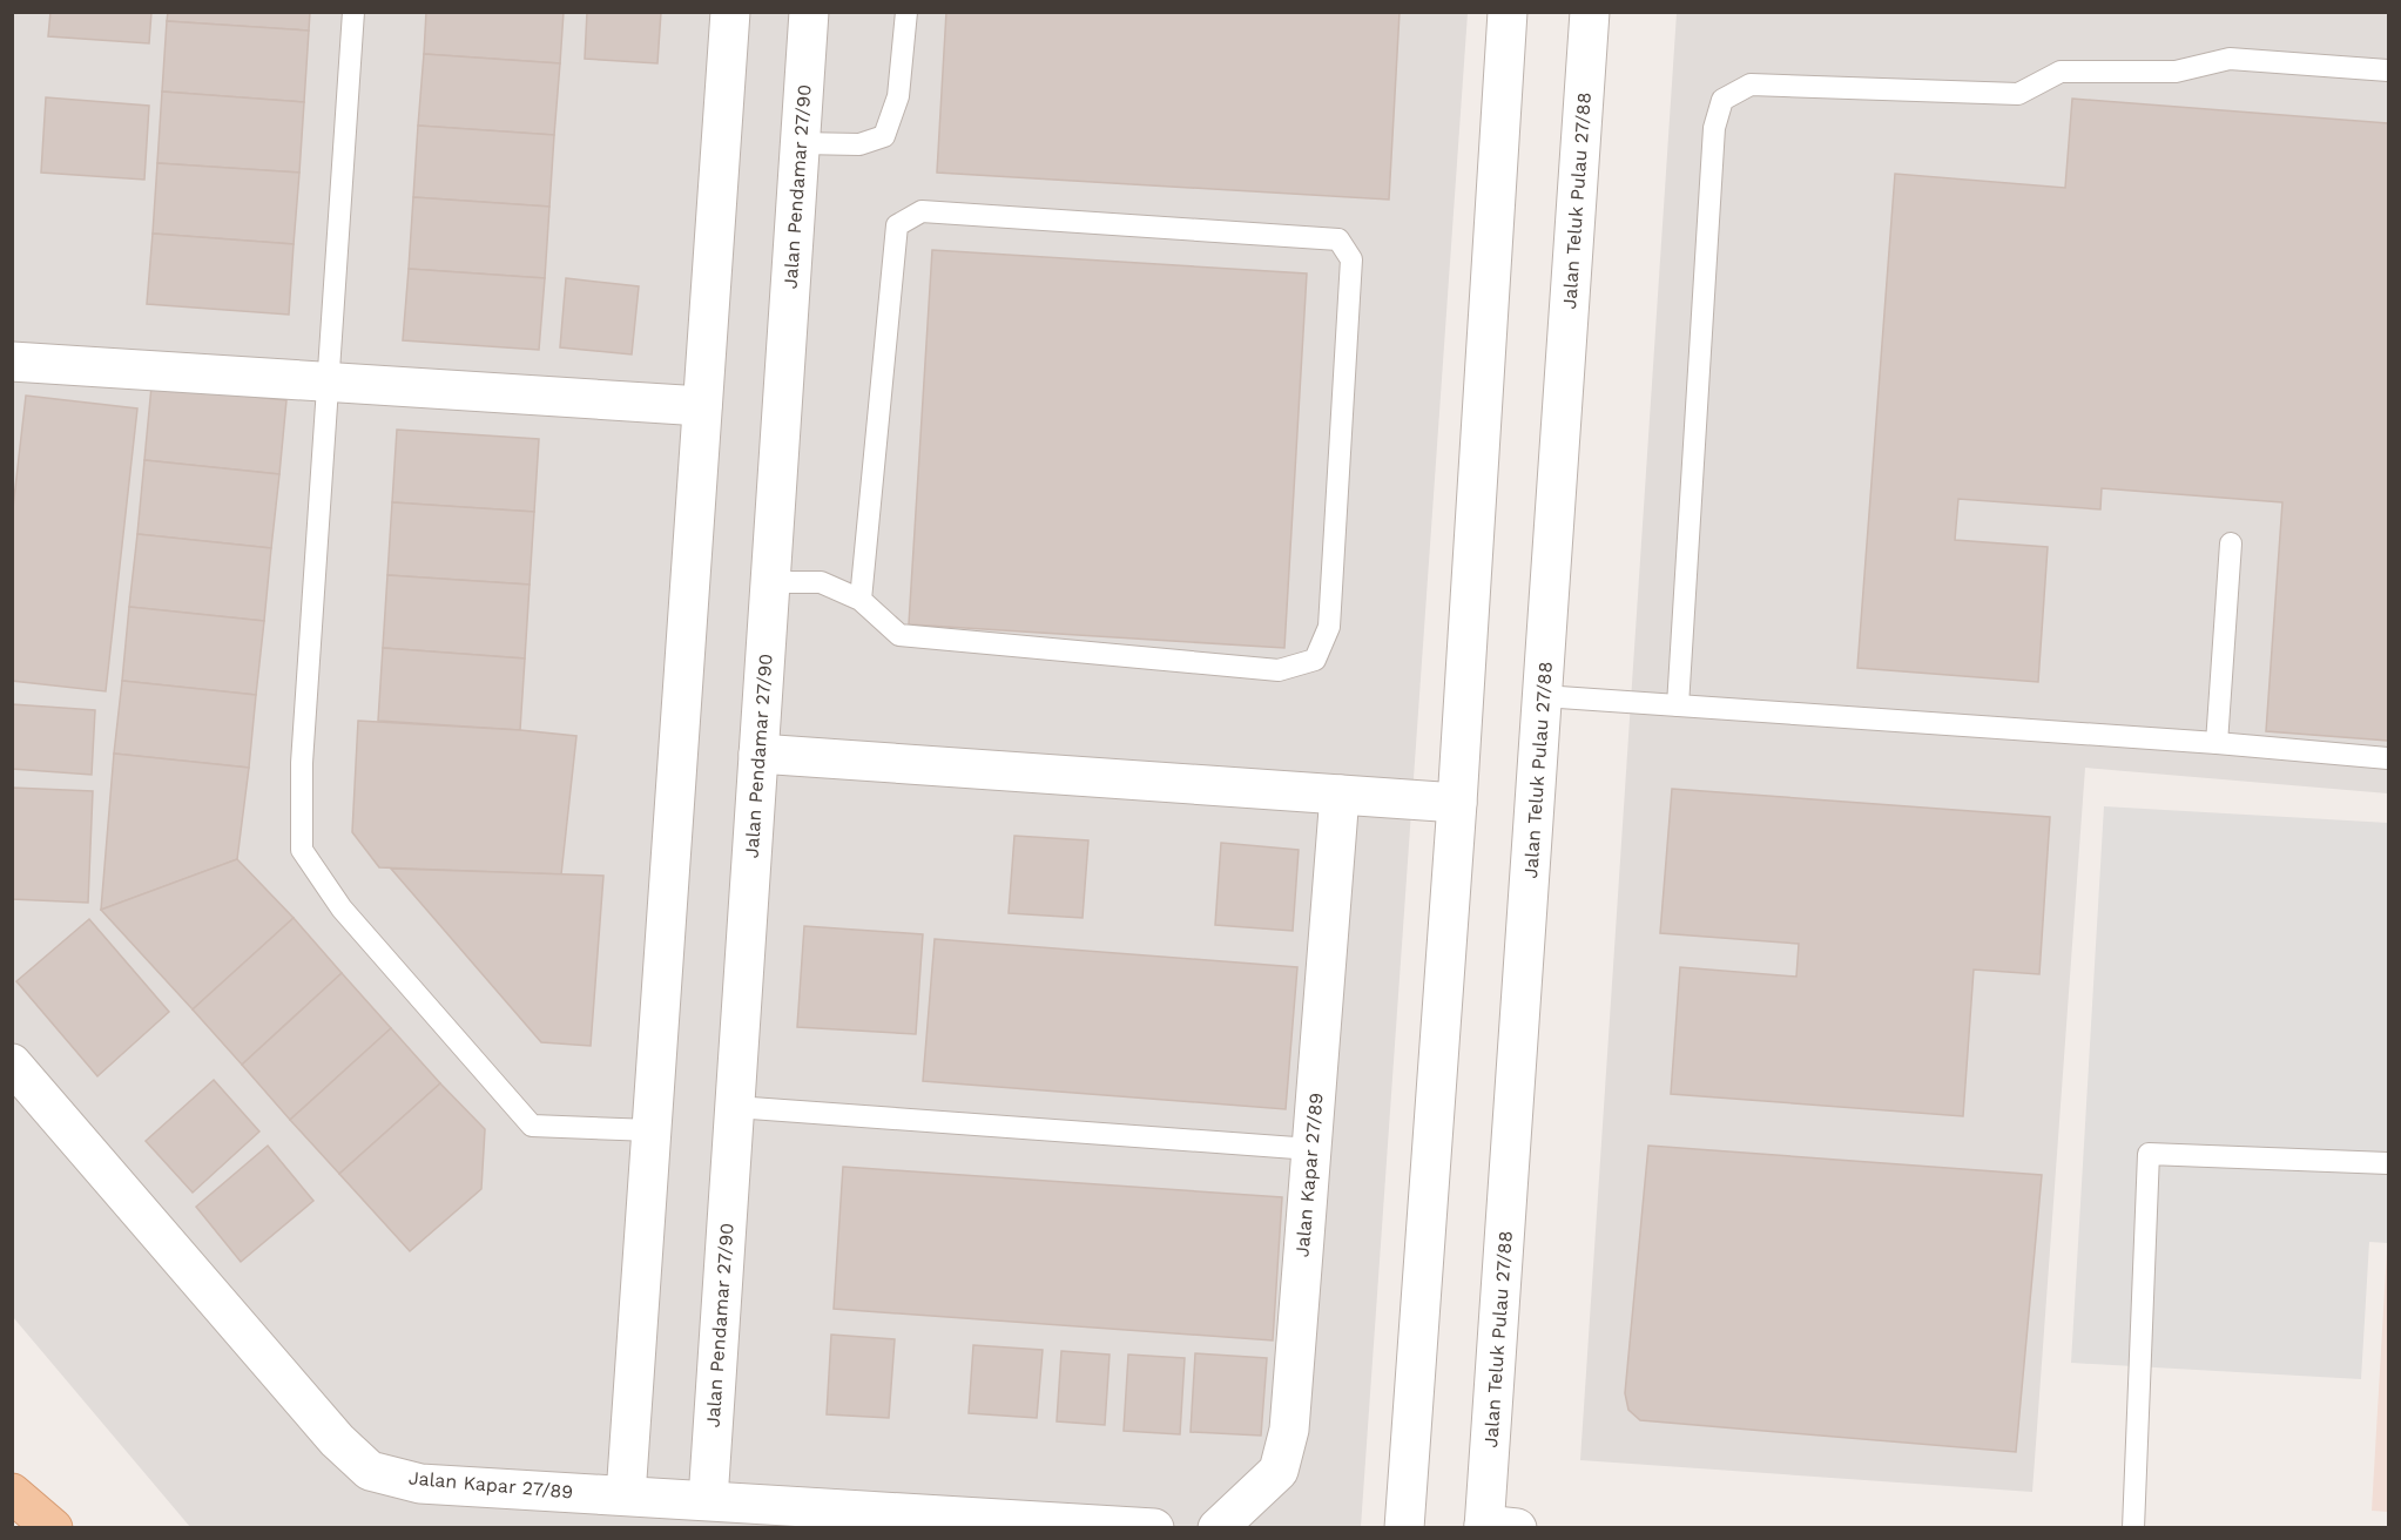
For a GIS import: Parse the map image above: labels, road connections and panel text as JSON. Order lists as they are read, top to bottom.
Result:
{
  "streets": {
    "street": ["Jalan Pendamar 27/90", "Jalan Teluk Pulau 27/88", "Jalan Kapar 27/89"]
  },
  "crossings": [
    ["Jalan Pendamar 27/90", "Jalan Kapar 27/89"]
  ]
}
